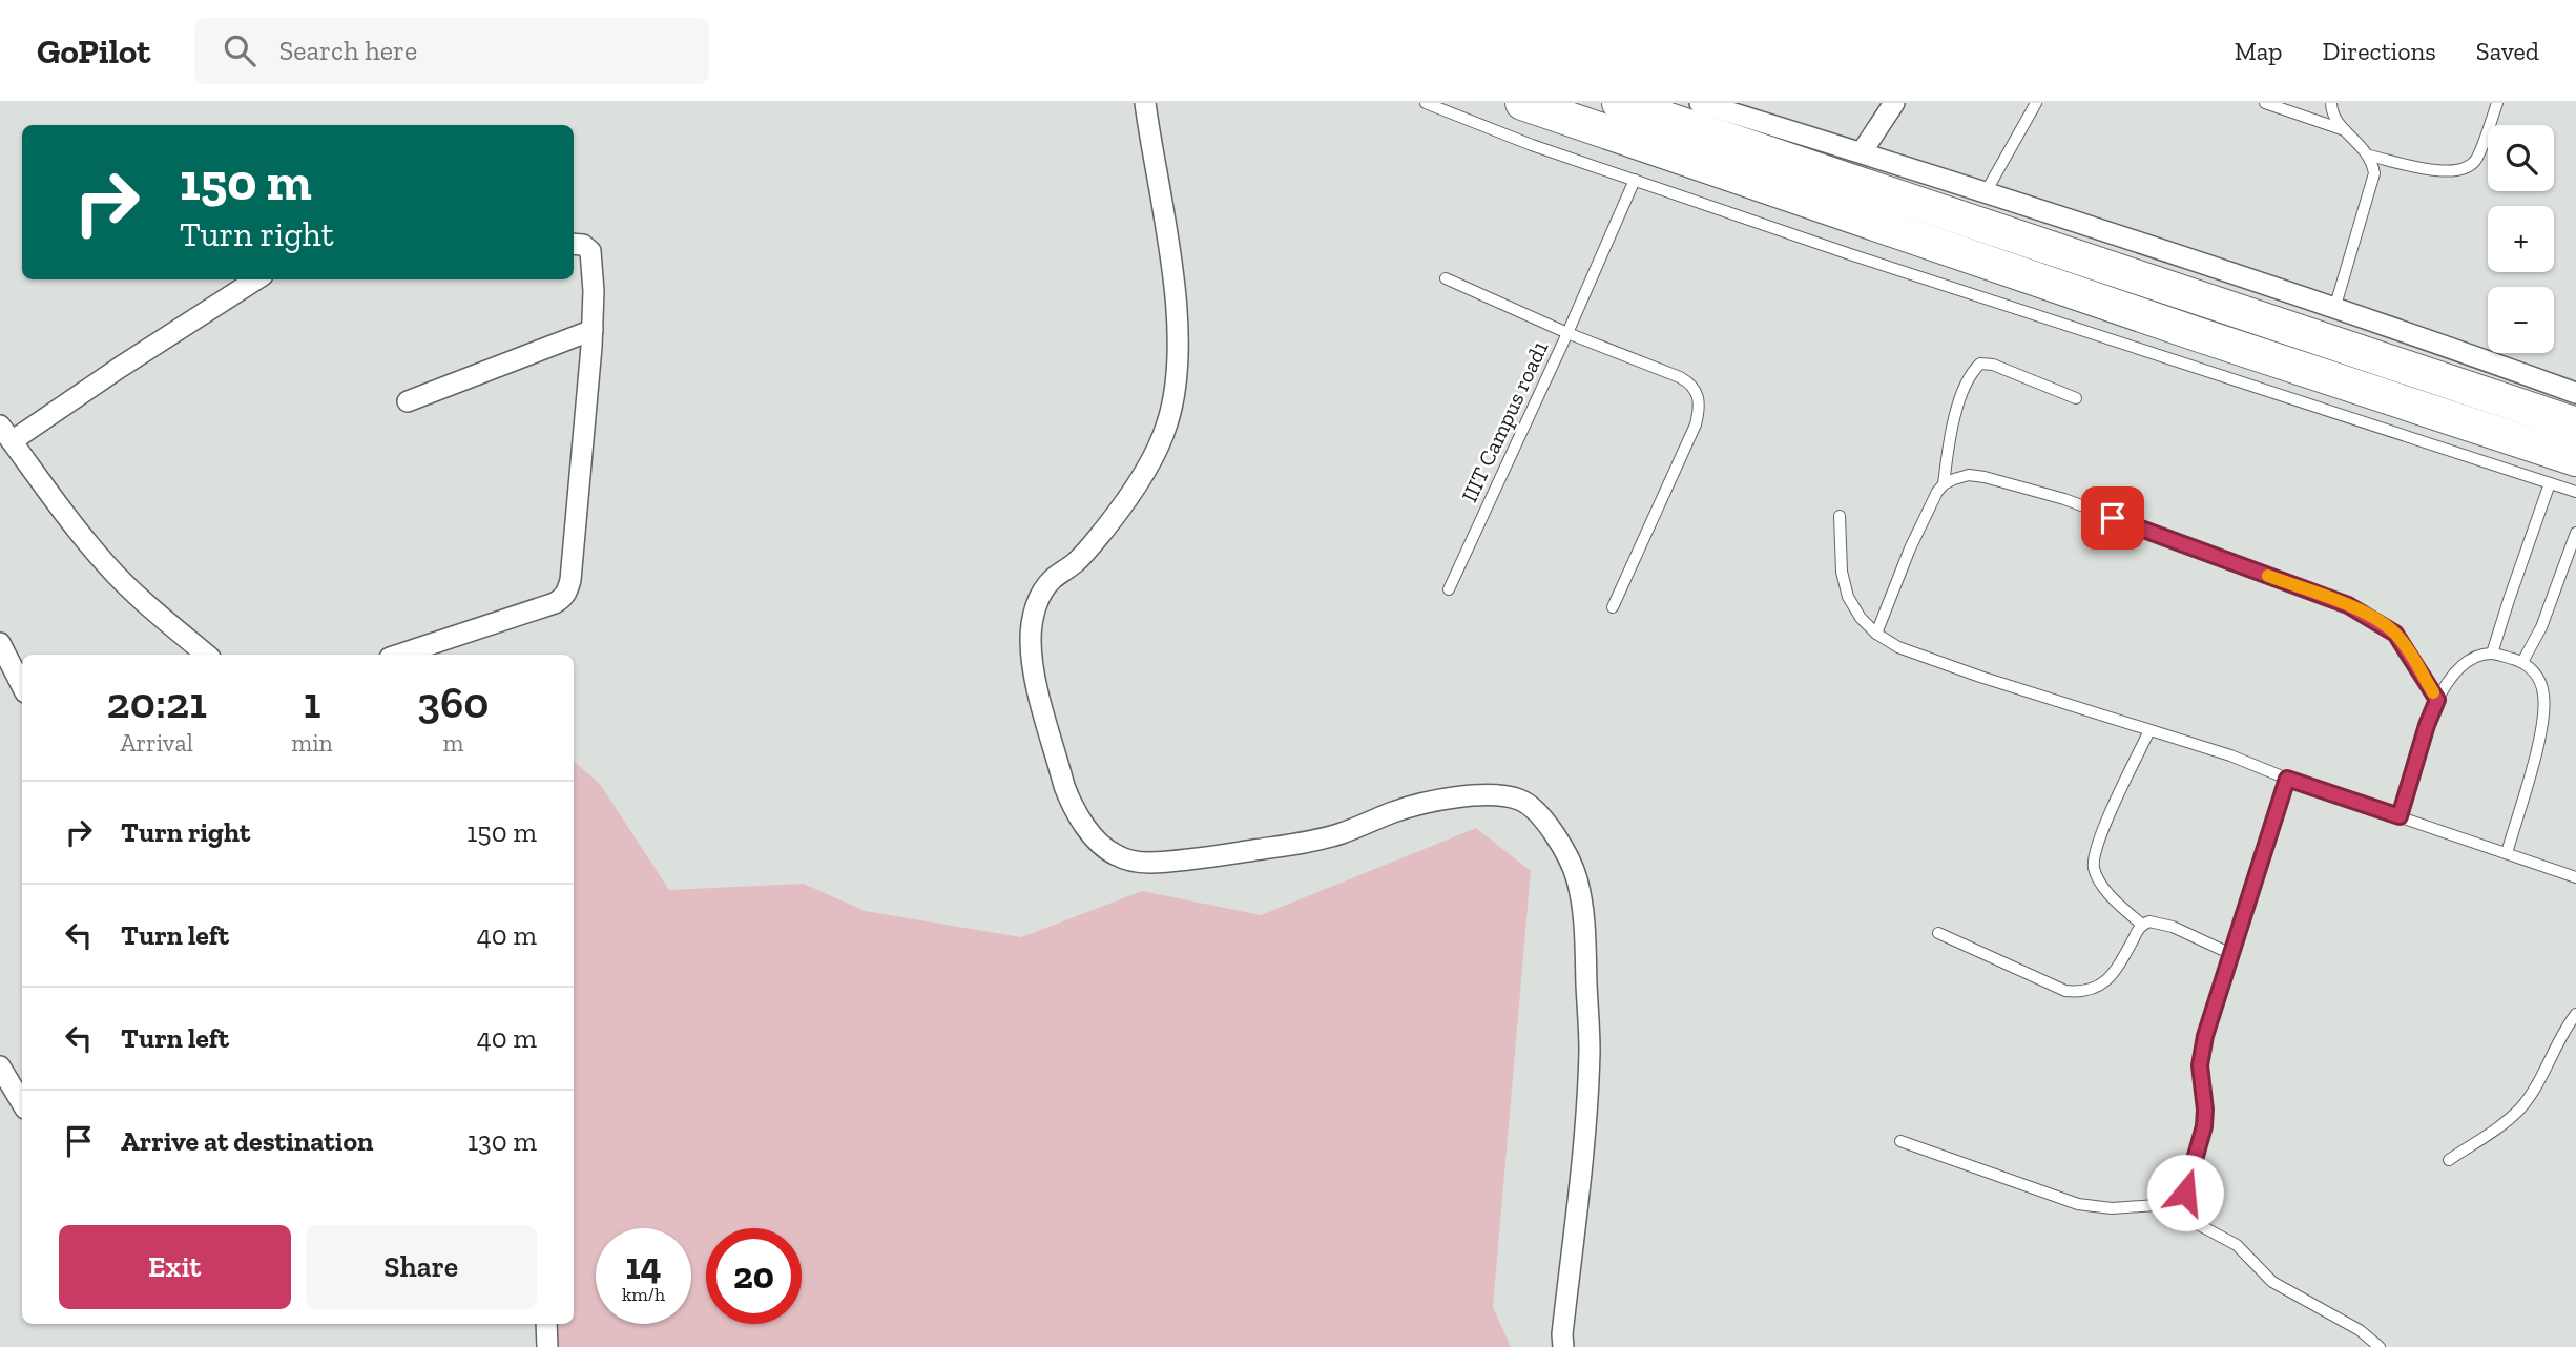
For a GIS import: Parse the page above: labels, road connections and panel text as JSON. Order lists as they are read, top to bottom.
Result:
{
  "streets": {
    "lane": ["IIIT Campus road1"]
  },
  "page": {
    "header": "GoPilot",
    "search": "Search here",
    "nav": ["Map", "Directions", "Saved"],
    "map_buttons": ["+", "−"],
    "turn": ["150 m", "Turn right"],
    "eta": [
      "20:21",
      "Arrival",
      "1",
      "min",
      "360",
      "m"
    ],
    "list": [
      {
        "name": "Turn right",
        "value": "150 m"
      },
      {
        "name": "Turn left",
        "value": "40 m"
      },
      {
        "name": "Turn left",
        "value": "40 m"
      },
      {
        "name": "Arrive at destination",
        "value": "130 m"
      }
    ],
    "buttons": ["Exit", "Share"],
    "speed": "14 km/h",
    "limit": "20"
  }
}
